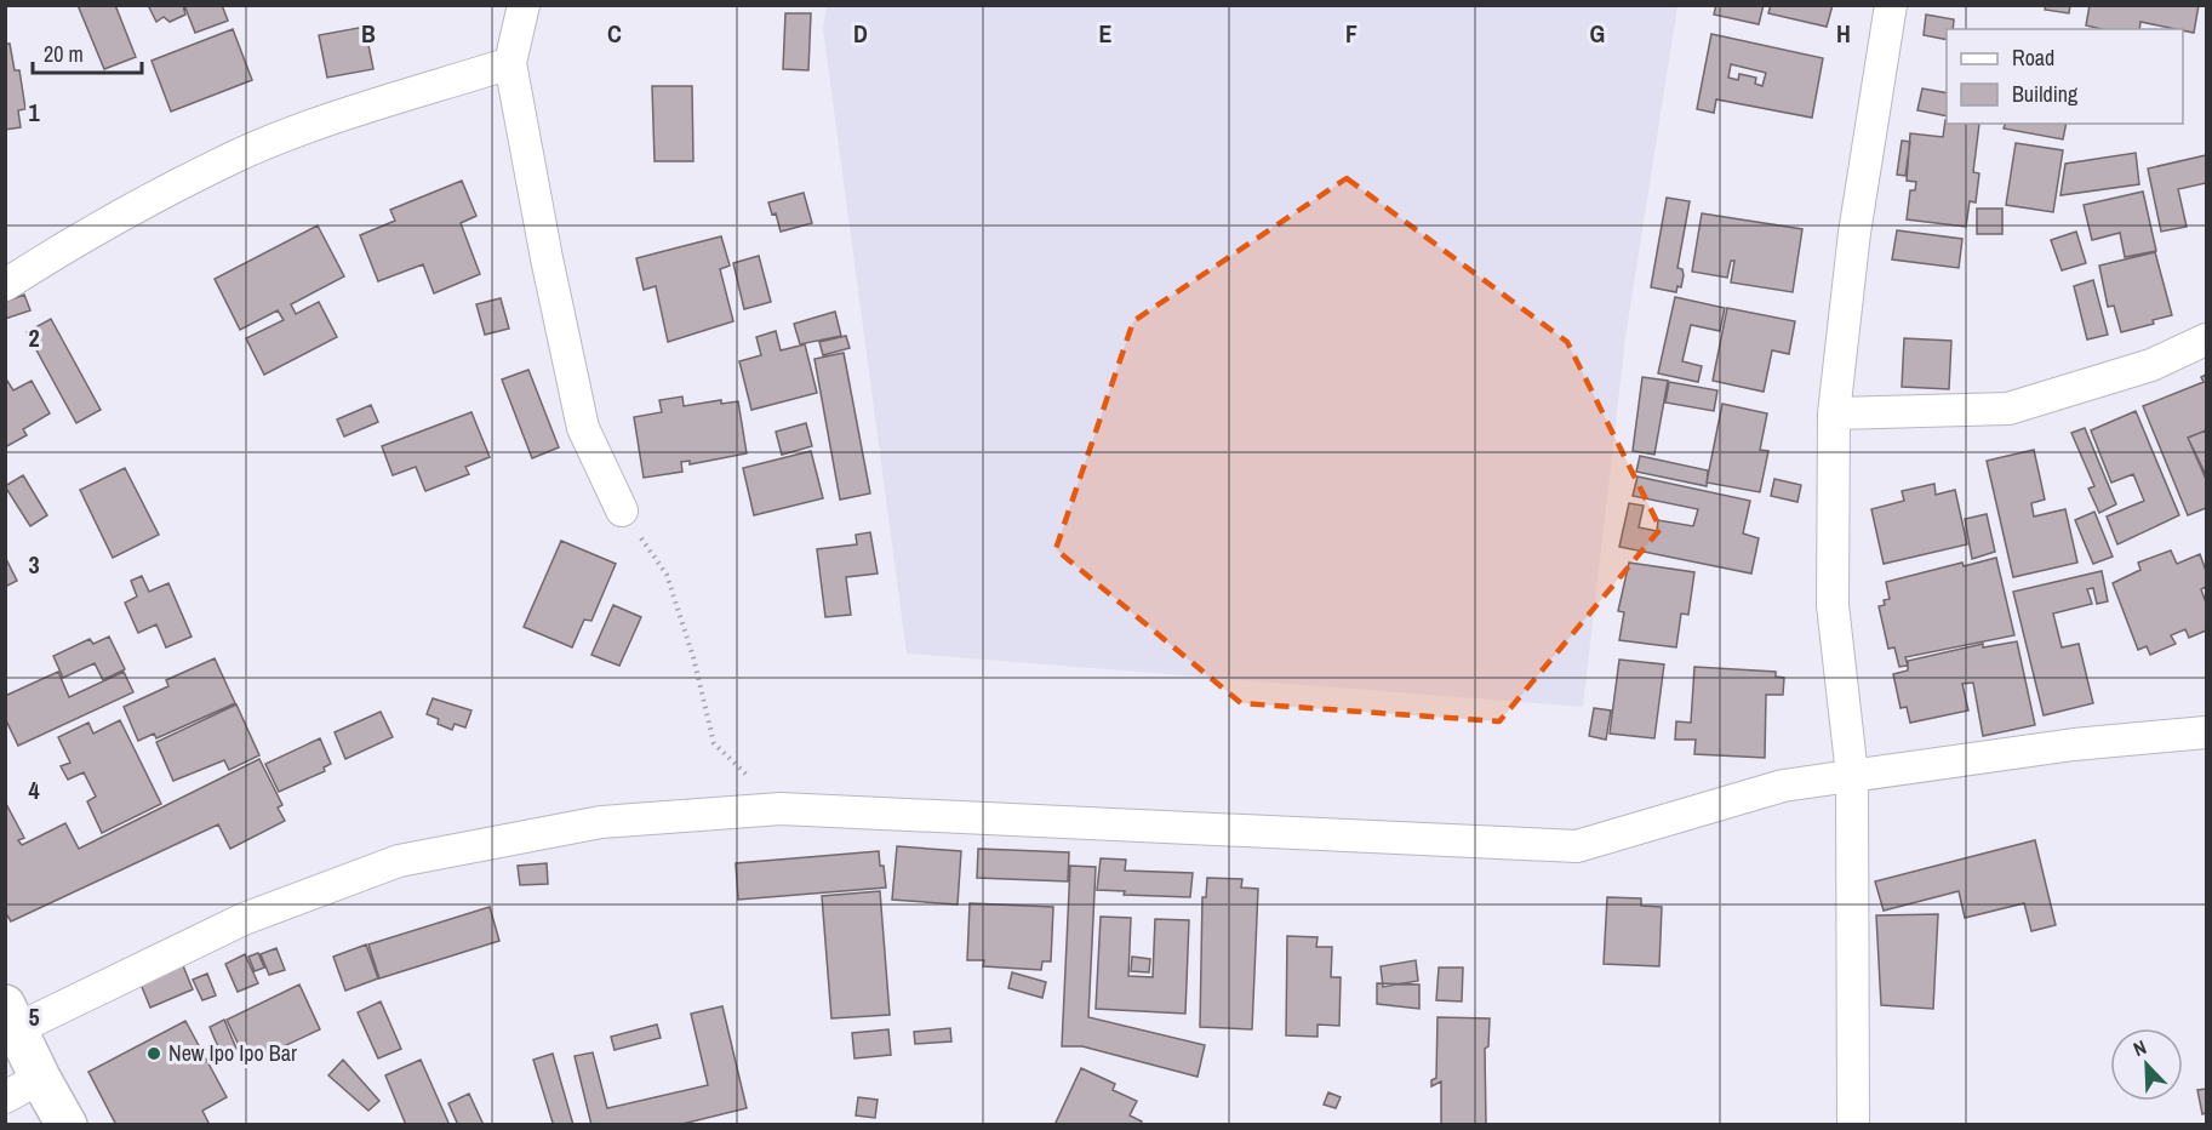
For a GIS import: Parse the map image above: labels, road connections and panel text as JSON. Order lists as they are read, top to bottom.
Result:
{
  "places": ["New Ipo Ipo Bar"],
  "legend": ["Road", "Building"],
  "scale_bar": "20 m",
  "north": "top left",
  "grid": {
    "columns": [
      "B",
      "C",
      "D",
      "E",
      "F",
      "G",
      "H"
    ],
    "rows": [
      "1",
      "2",
      "3",
      "4",
      "5"
    ]
  }
}
